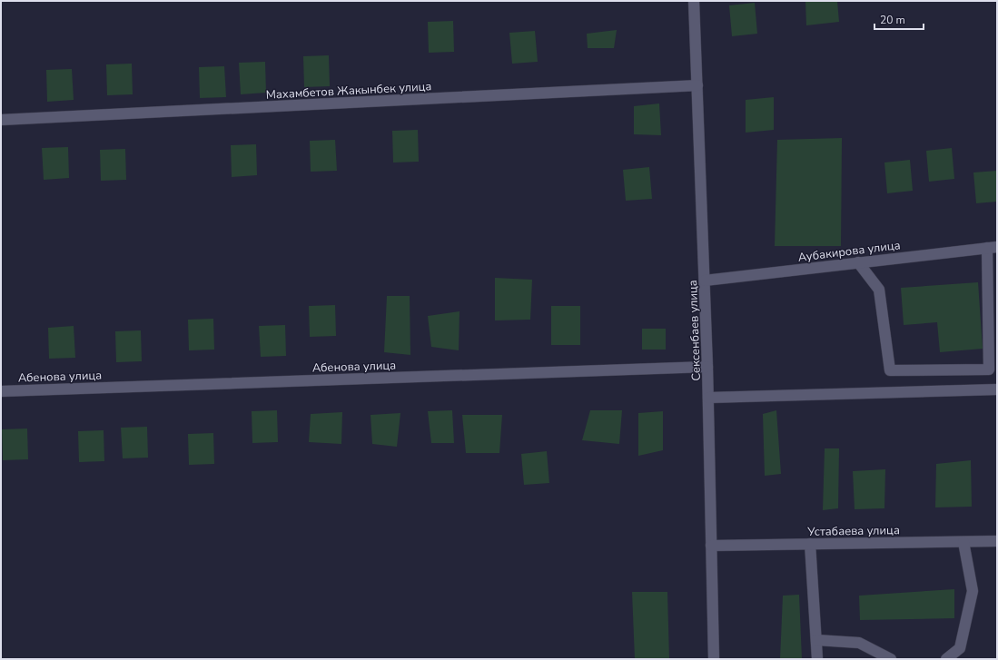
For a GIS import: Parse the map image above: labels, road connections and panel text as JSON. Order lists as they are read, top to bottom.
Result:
{
  "streets": {
    "street": [
      "Махамбетов Жакынбек улица",
      "Аубакирова улица",
      "Сексенбаев улица",
      "Абенова улица",
      "Устабаева улица"
    ]
  },
  "crossings": [
    ["Махамбетов Жакынбек улица", "Сексенбаев улица"],
    ["Аубакирова улица", "Сексенбаев улица"],
    ["Сексенбаев улица", "Абенова улица"],
    ["Сексенбаев улица", "Устабаева улица"]
  ],
  "scale_bar": "20 m"
}
